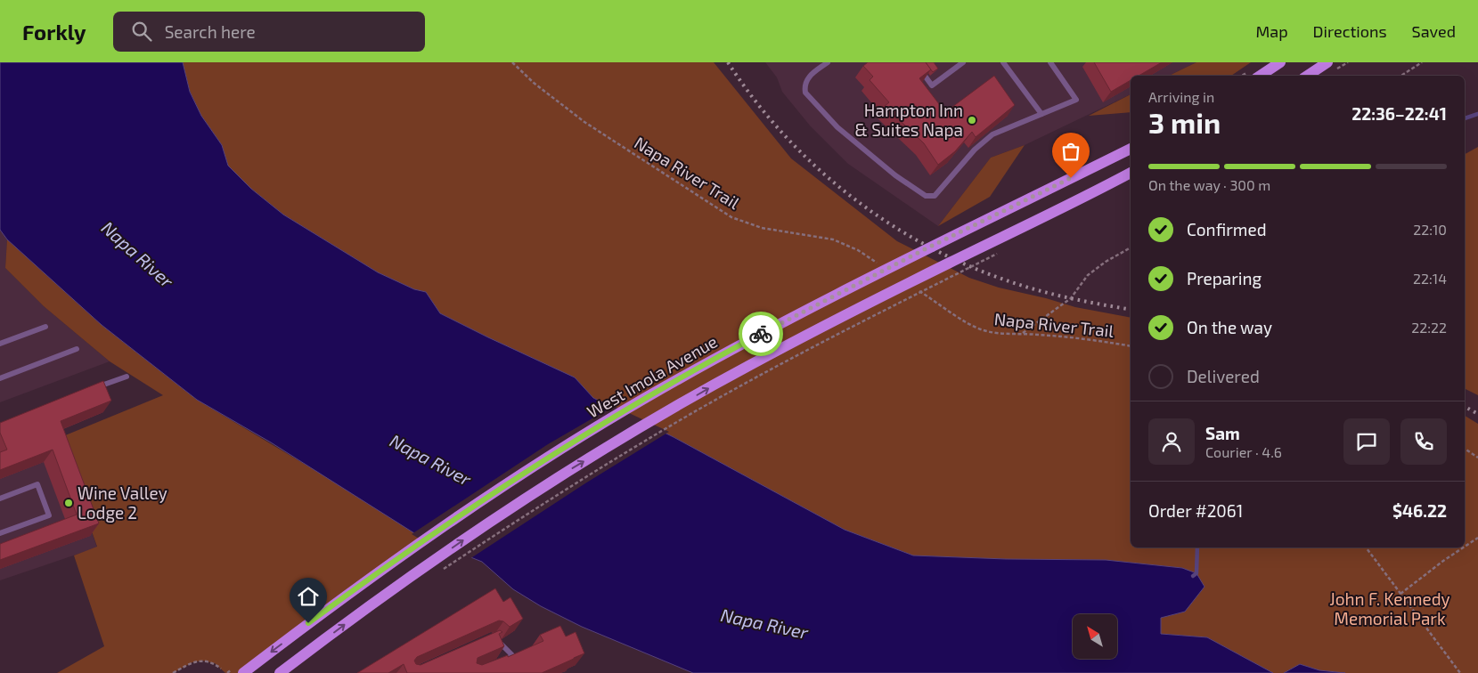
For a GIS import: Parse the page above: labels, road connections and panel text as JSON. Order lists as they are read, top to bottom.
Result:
{
  "streets": {
    "main road": ["West Imola Avenue"],
    "path": ["Napa River Trail"]
  },
  "water": ["Napa River"],
  "parks": ["John F. Kennedy Memorial Park"],
  "places": ["Hampton Inn & Suites Napa", "Wine Valley Lodge 2"],
  "north": "top left",
  "page": {
    "header": "Forkly",
    "search": "Search here",
    "nav": ["Map", "Directions", "Saved"],
    "heading": ["3 min", "Arriving in", "22:36–22:41"],
    "panel": [
      "Sam",
      "Courier · 4.6",
      "Order #2061",
      "$46.22"
    ],
    "bar": "On the way · 300 m",
    "list": [
      ["Confirmed", "22:10"],
      ["Preparing", "22:14"],
      ["On the way", "22:22"],
      "Delivered"
    ]
  }
}
